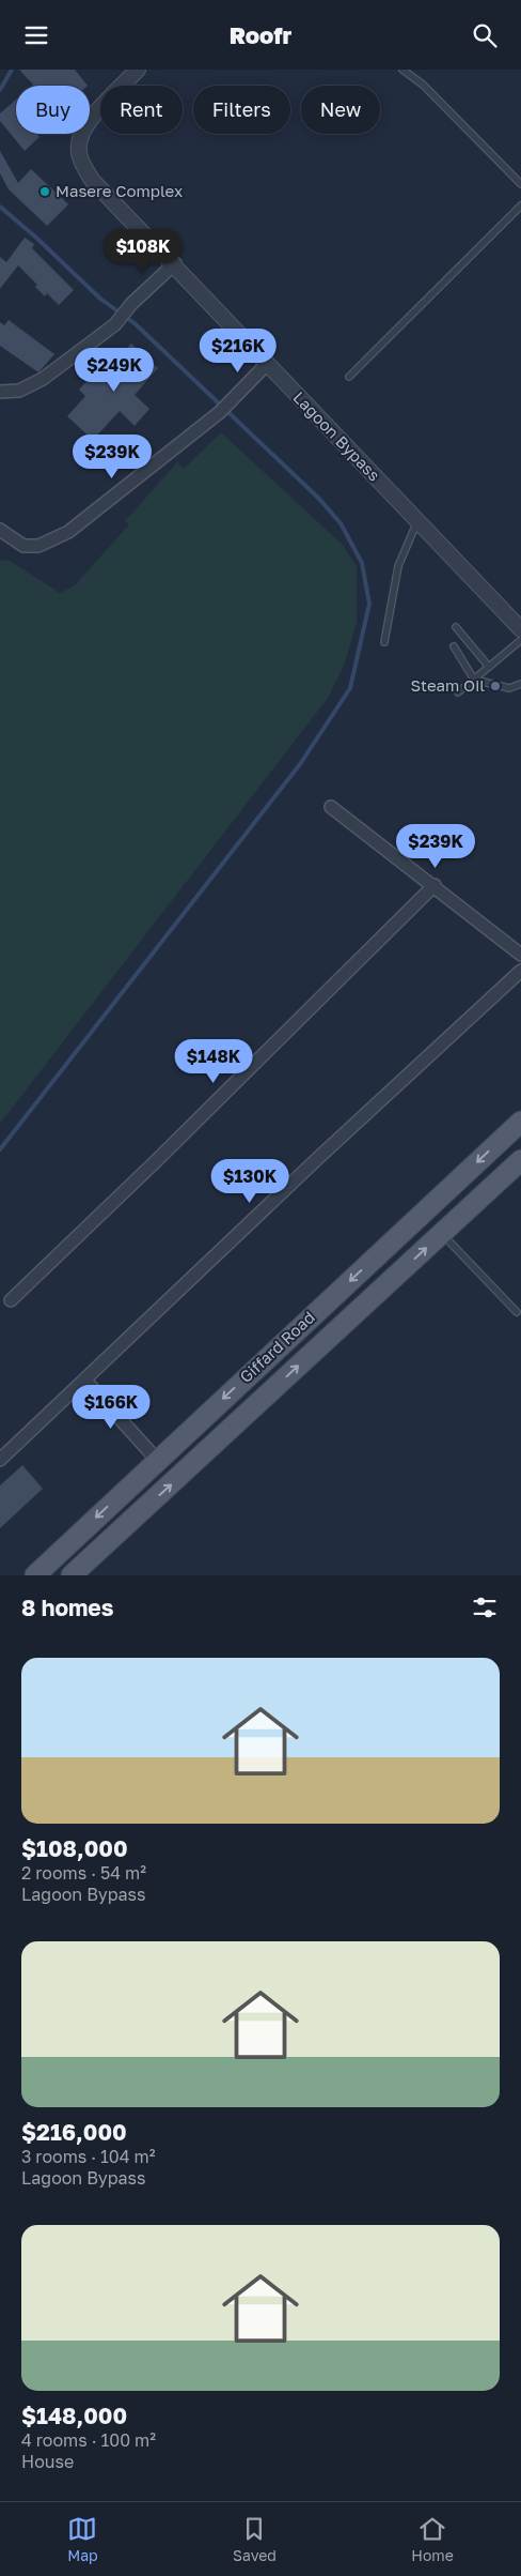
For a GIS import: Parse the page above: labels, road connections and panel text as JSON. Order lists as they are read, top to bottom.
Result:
{
  "streets": {
    "main road": ["Giffard Road"],
    "street": ["Lagoon Bypass"]
  },
  "places": ["Masere Complex", "Steam Oil"],
  "page": {
    "header": "Roofr",
    "chip": [
      "Buy",
      "Rent",
      "Filters",
      "New"
    ],
    "price": [
      "$108K",
      "$216K",
      "$249K",
      "$239K",
      "$239K",
      "$148K",
      "$130K",
      "$166K"
    ],
    "heading": "8 homes",
    "list": [
      {
        "name": "$108,000",
        "note": "2 rooms · 54 m² · Lagoon Bypass"
      },
      {
        "name": "$216,000",
        "note": "3 rooms · 104 m² · Lagoon Bypass"
      },
      {
        "name": "$148,000",
        "note": "4 rooms · 100 m² · House"
      }
    ],
    "tabs": ["Map", "Saved", "Home"]
  }
}
